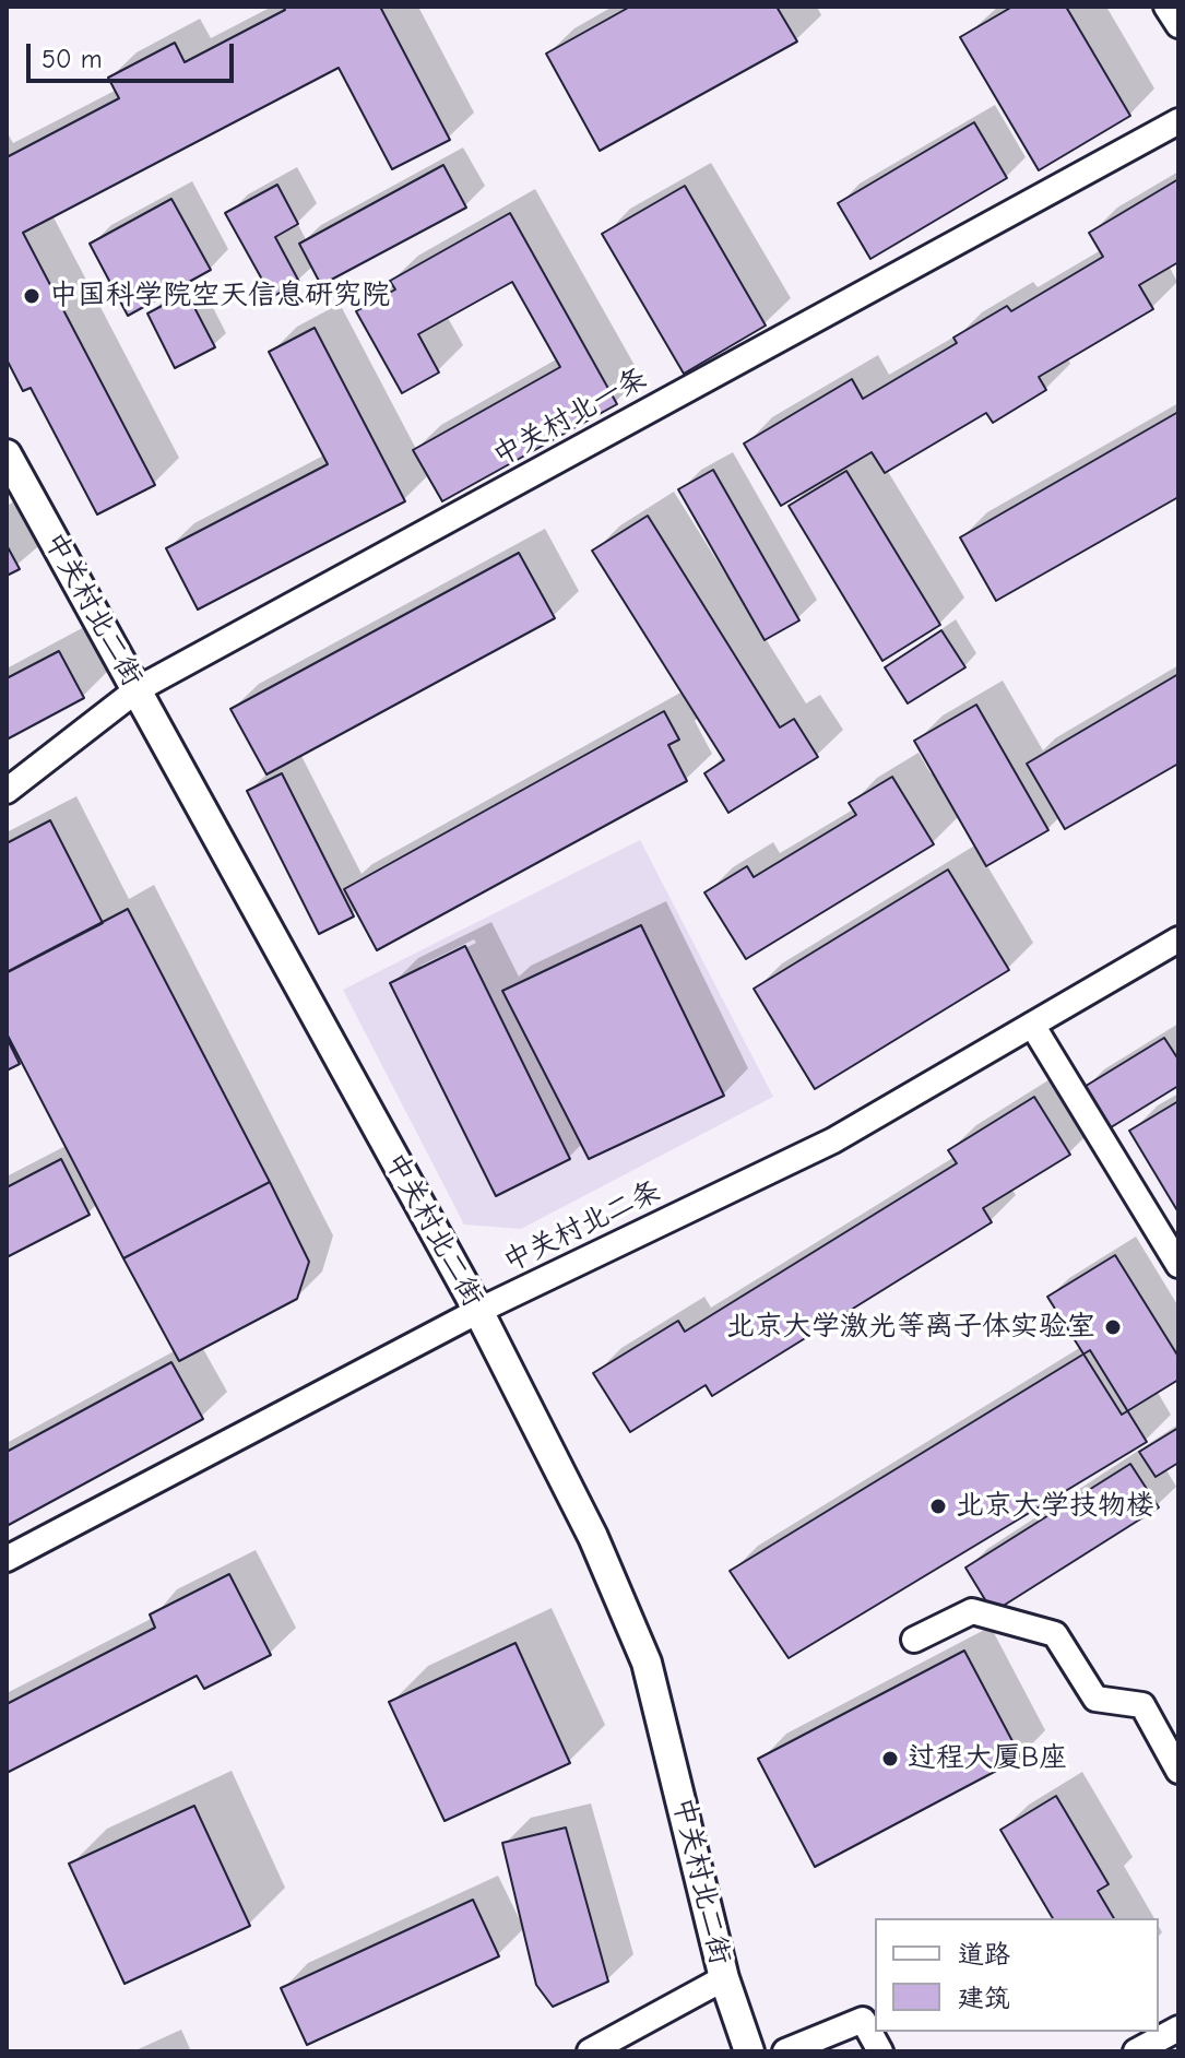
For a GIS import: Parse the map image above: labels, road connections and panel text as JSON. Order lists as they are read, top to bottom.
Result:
{
  "streets": {
    "street": ["中关村北一条", "中关村北二街", "中关村北二条"]
  },
  "crossings": [
    ["中关村北一条", "中关村北二街"],
    ["中关村北二街", "中关村北二条"]
  ],
  "places": [
    "中国科学院空天信息研究院",
    "北京大学激光等离子体实验室",
    "北京大学技物楼",
    "过程大厦B座"
  ],
  "legend": ["道路", "建筑"],
  "scale_bar": "50 m"
}
